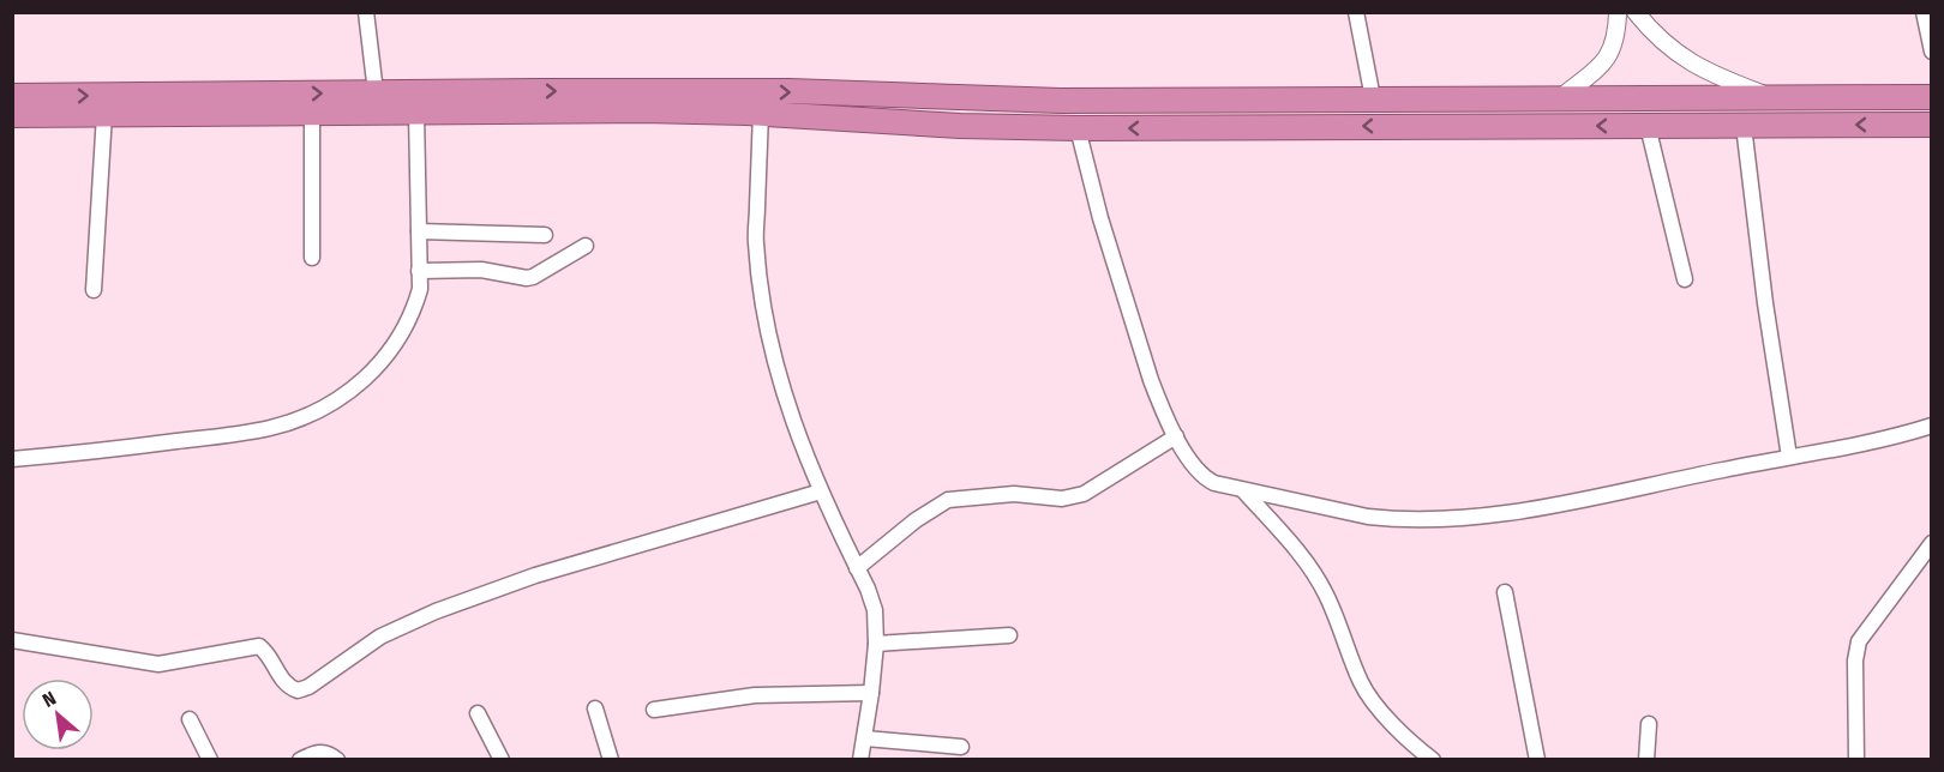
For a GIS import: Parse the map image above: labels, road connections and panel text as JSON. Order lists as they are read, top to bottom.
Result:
{
  "north": "top left"
}
